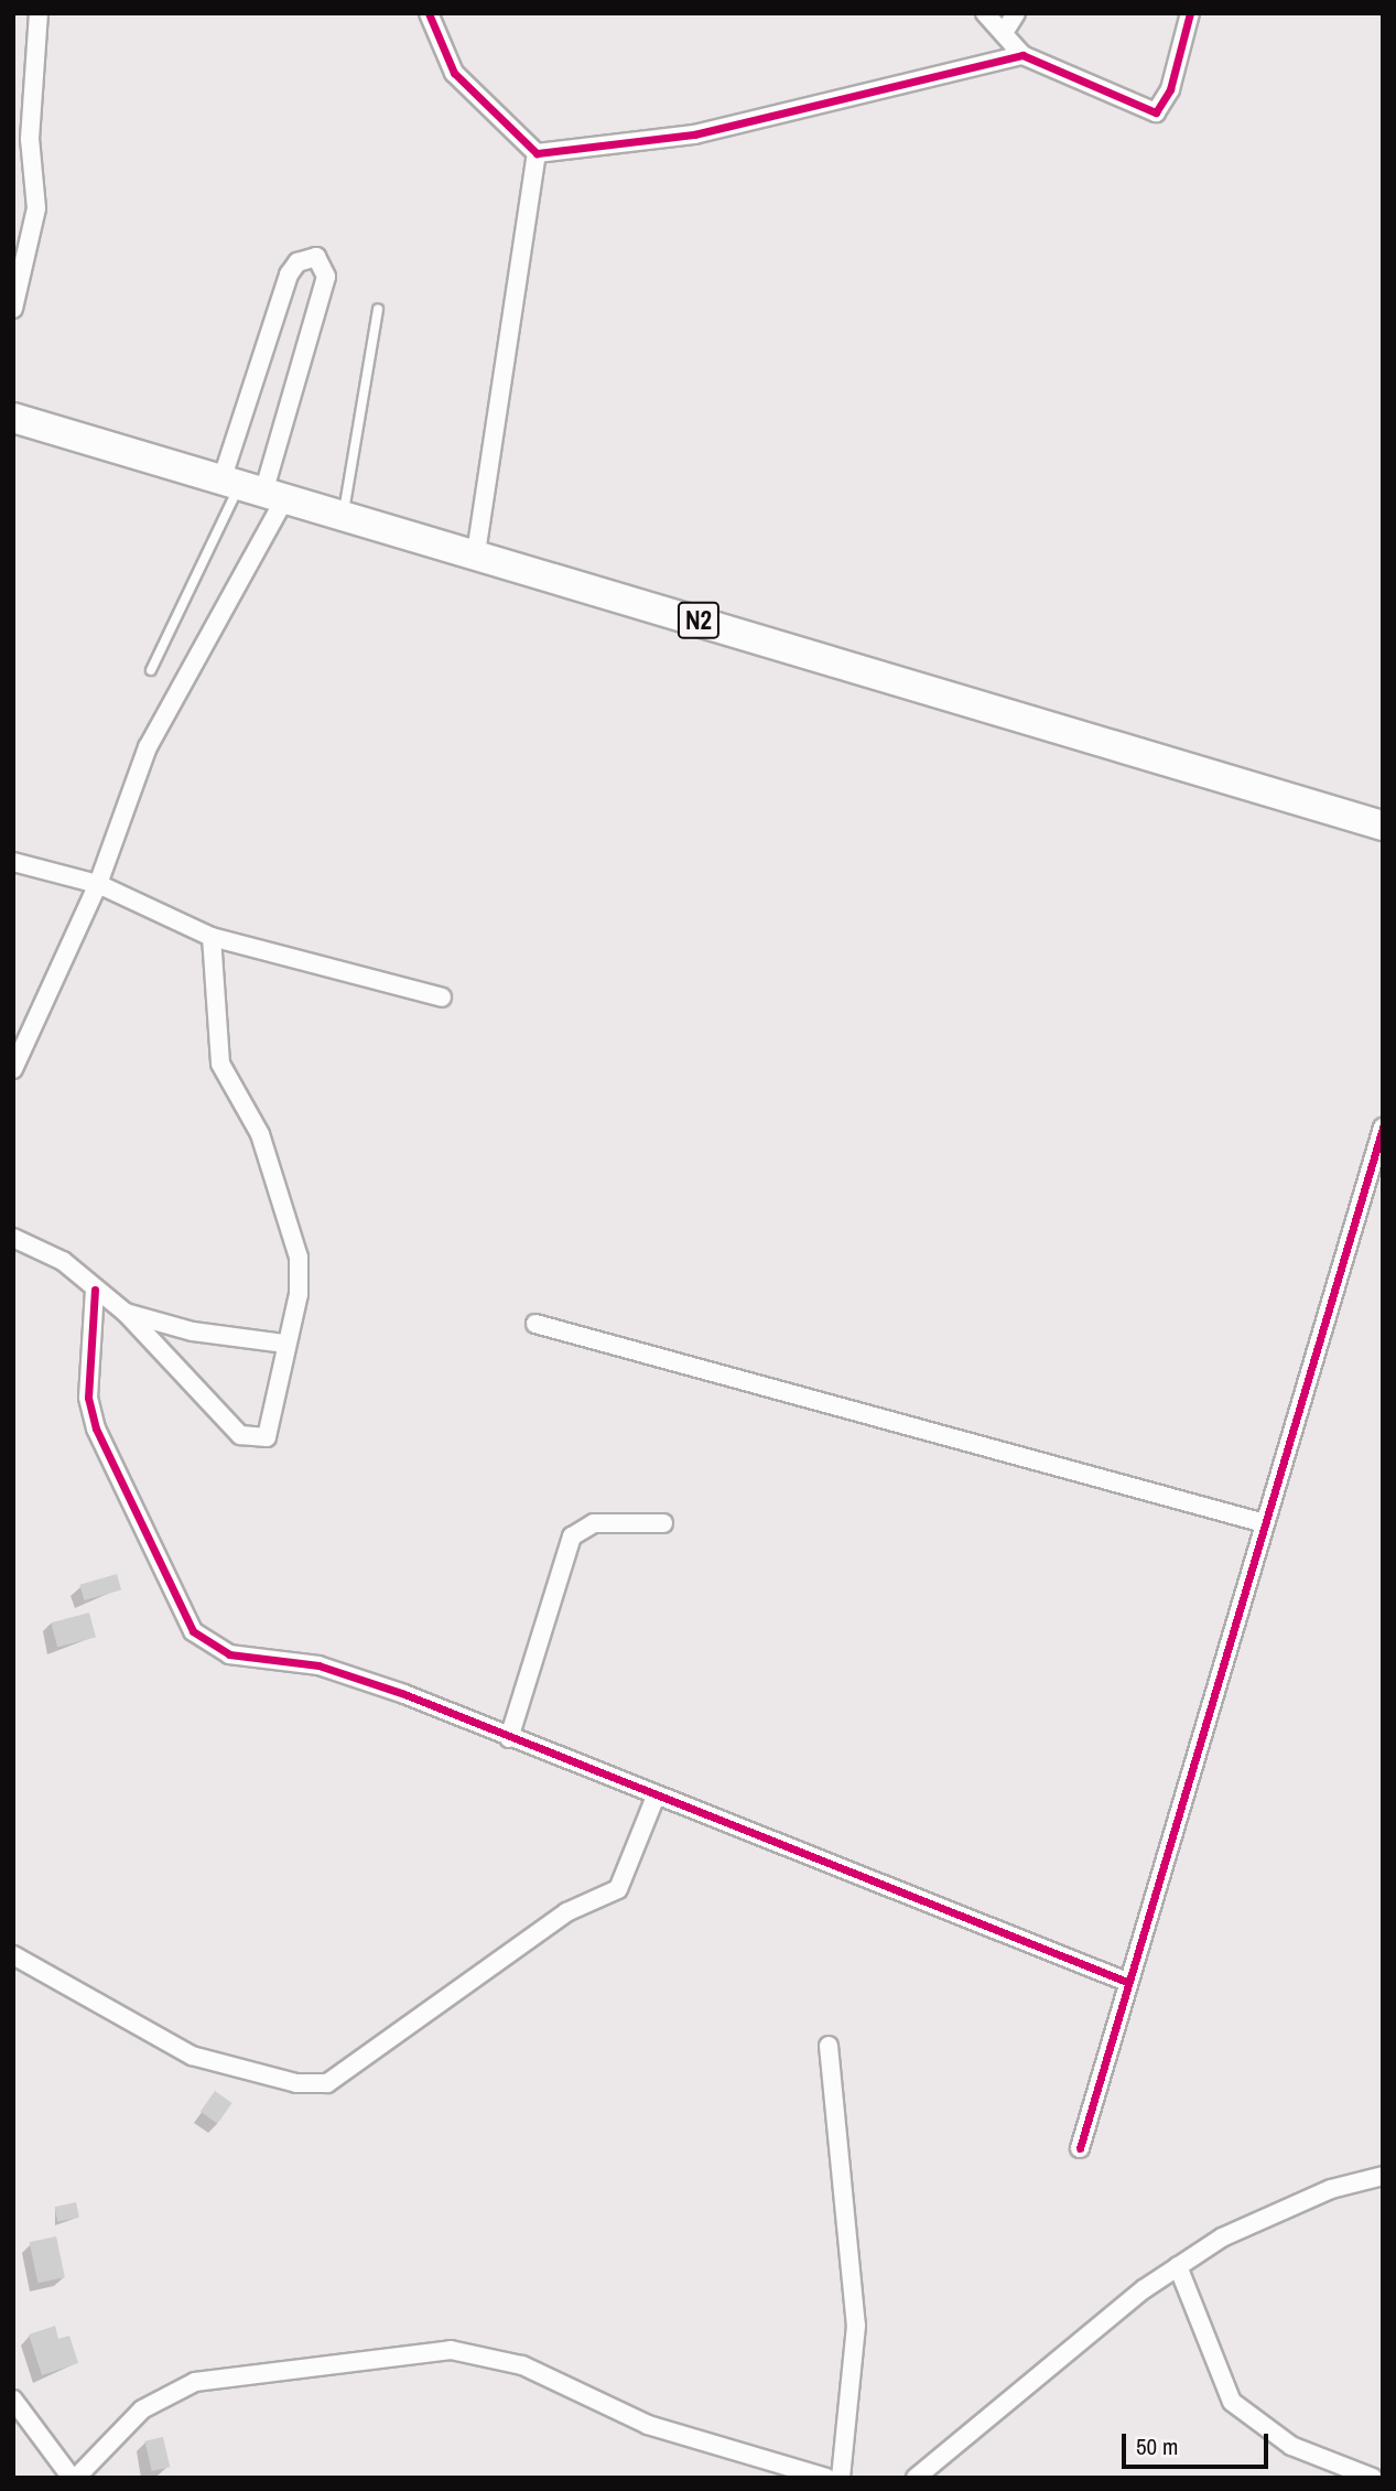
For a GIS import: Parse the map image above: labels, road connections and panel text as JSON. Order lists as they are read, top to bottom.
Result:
{
  "streets": {
    "main road": ["N2"]
  },
  "scale_bar": "50 m"
}
